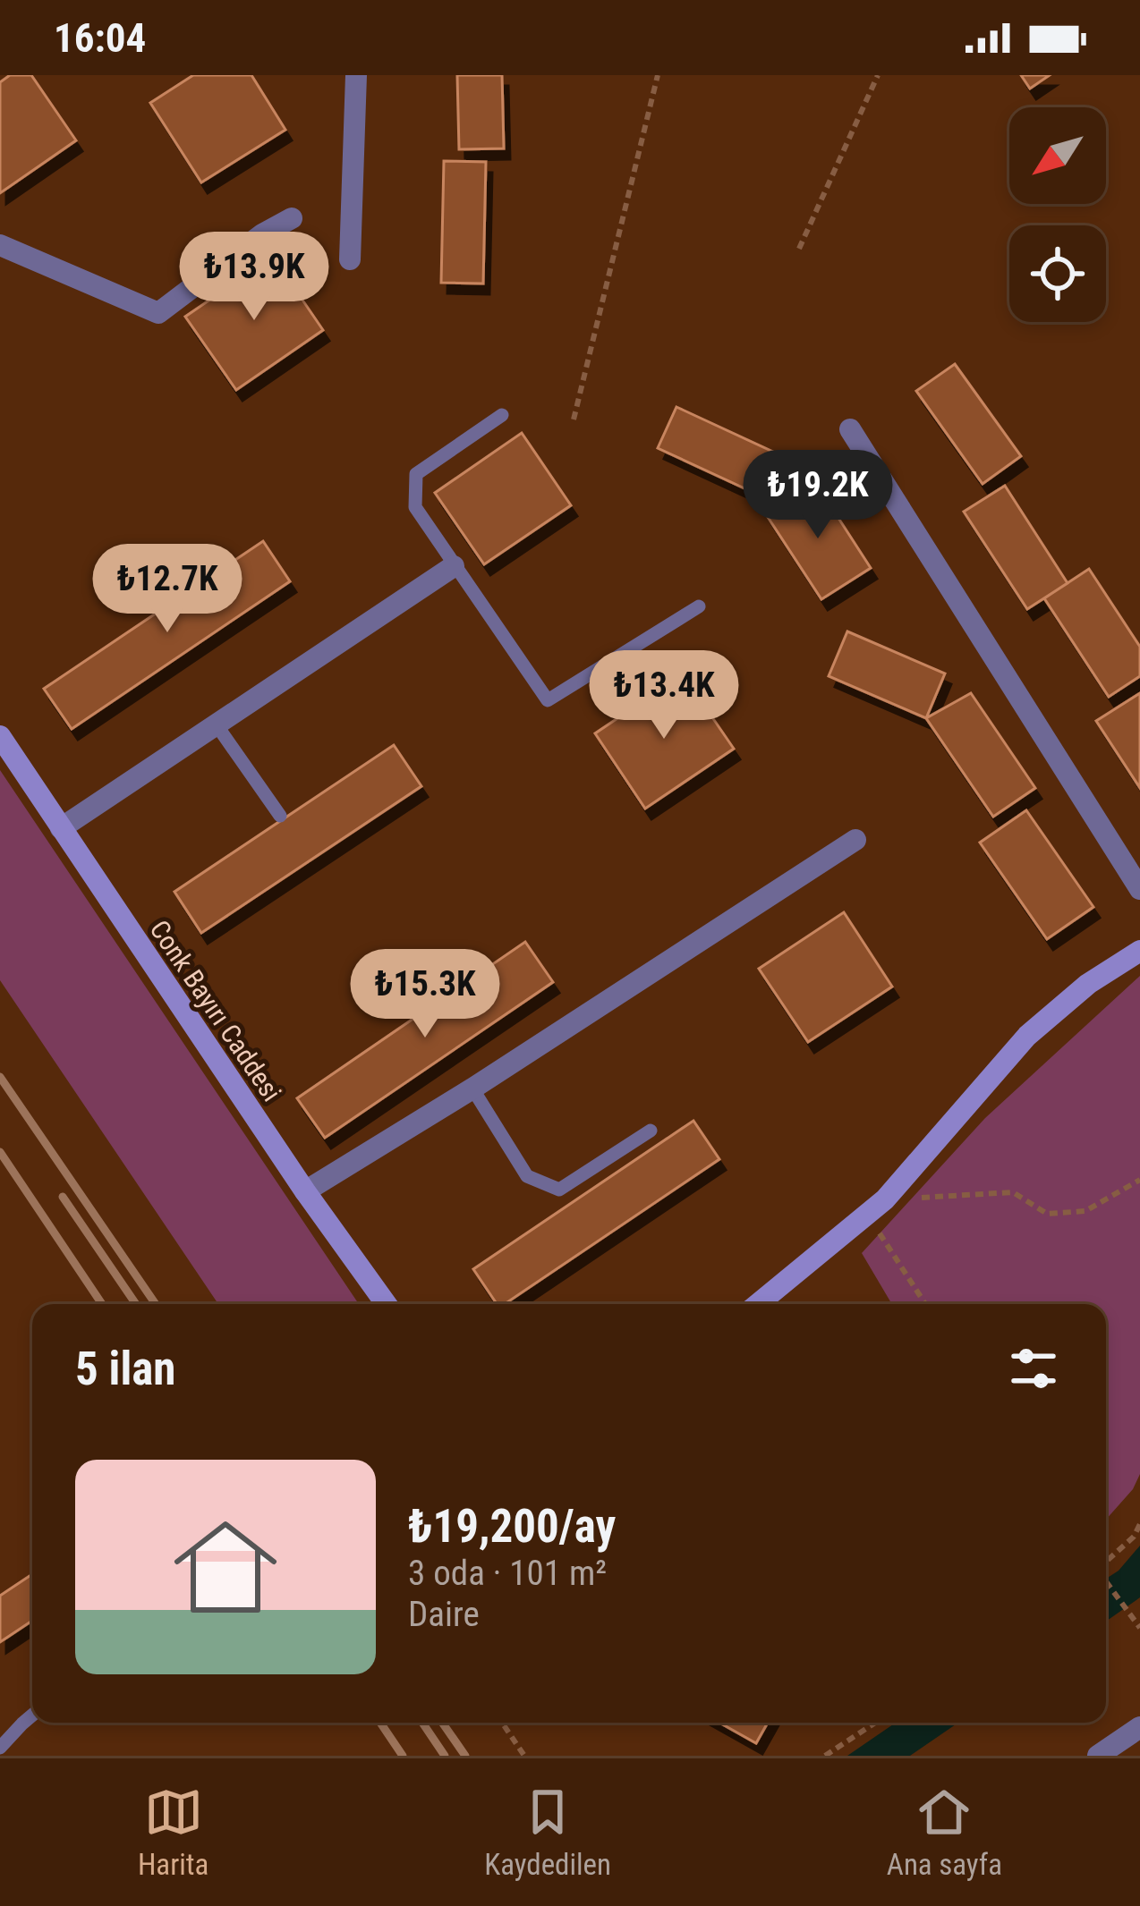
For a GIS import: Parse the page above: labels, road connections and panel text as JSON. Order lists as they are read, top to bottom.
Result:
{
  "streets": {
    "street": ["Conk Bayırı Caddesi"]
  },
  "north": "bottom left",
  "page": {
    "status": "16:04",
    "price": [
      "₺13.9K",
      "₺19.2K",
      "₺12.7K",
      "₺13.4K",
      "₺15.3K"
    ],
    "heading": "5 ilan",
    "list": [
      {
        "name": "₺19,200/ay",
        "note": "3 oda · 101 m² · Daire"
      }
    ],
    "tabs": ["Harita", "Kaydedilen", "Ana sayfa"]
  }
}
